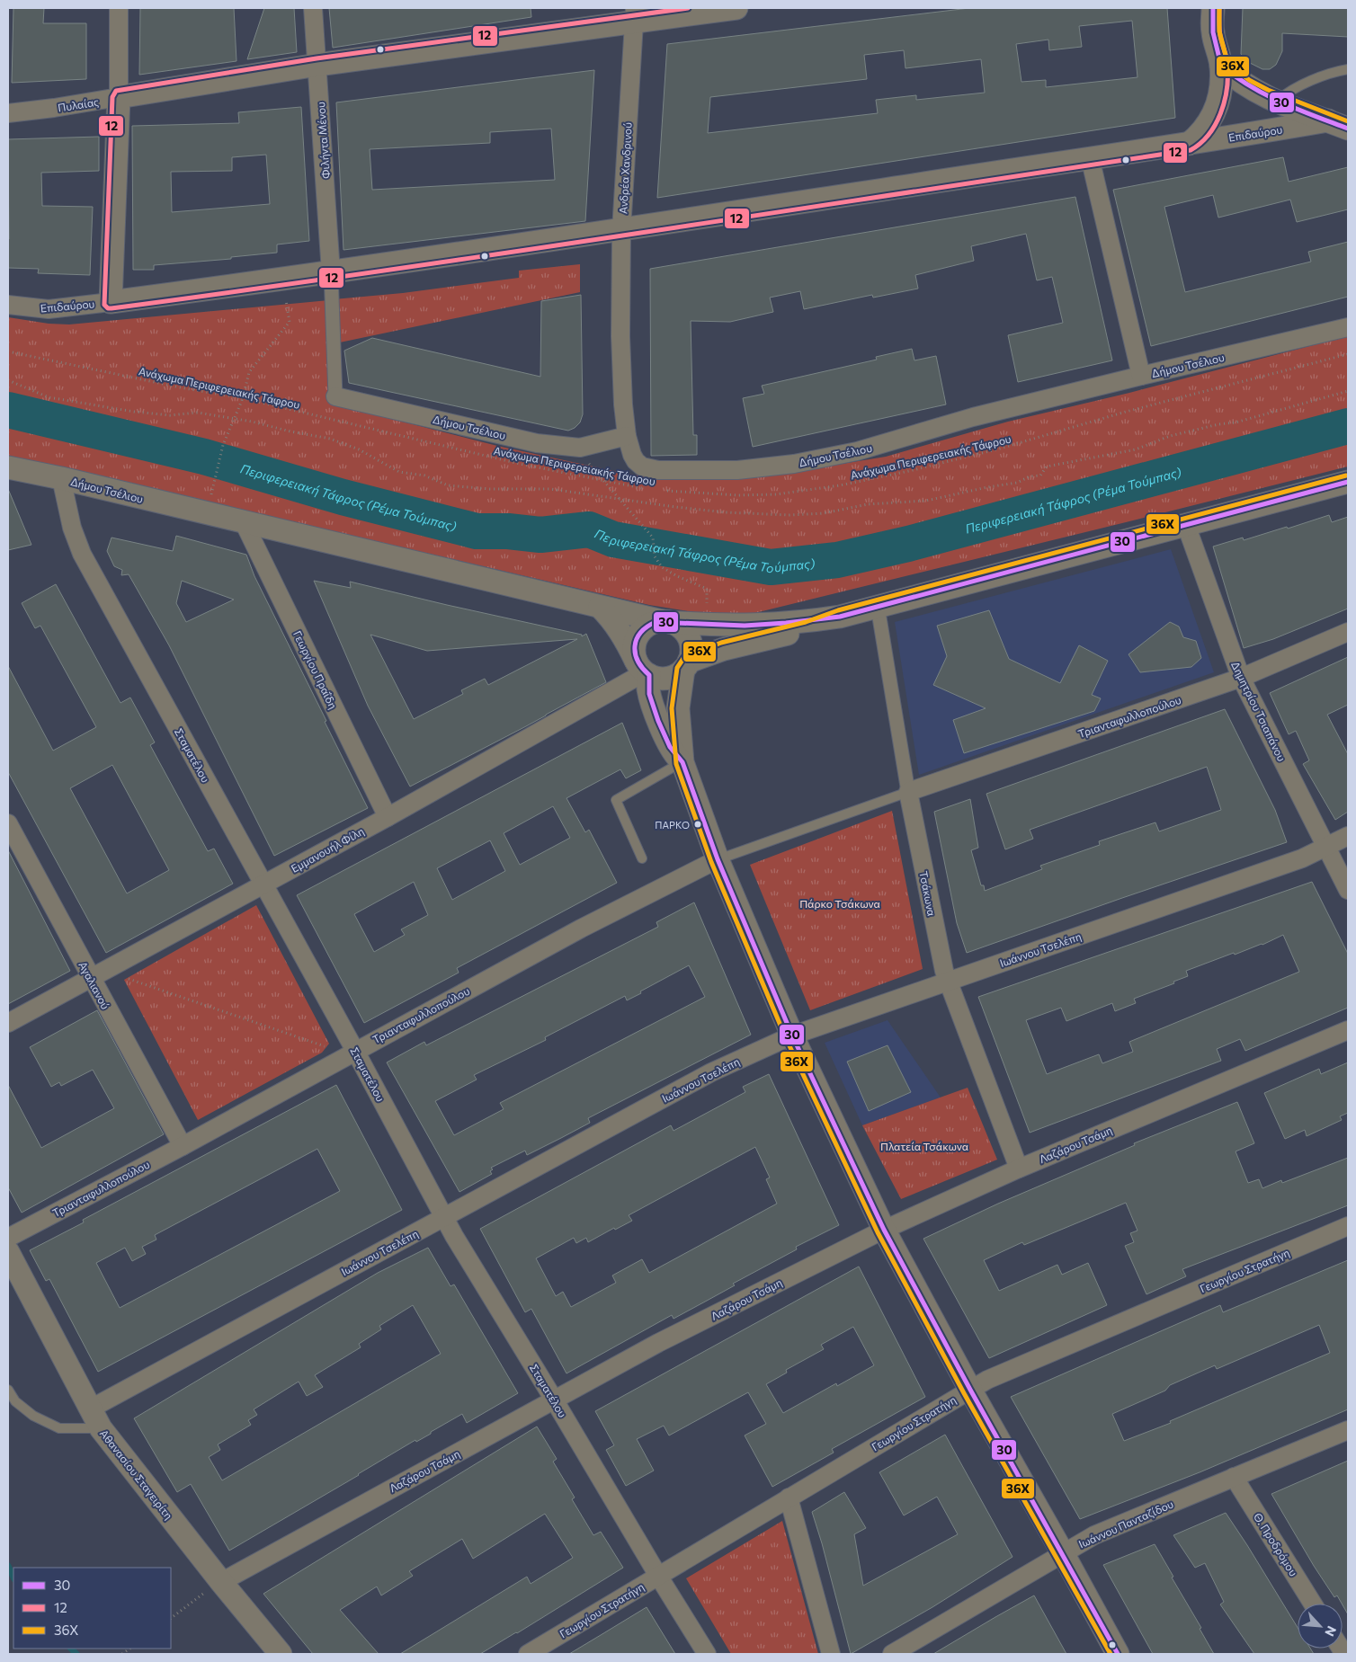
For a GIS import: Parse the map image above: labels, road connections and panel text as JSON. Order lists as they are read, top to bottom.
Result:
{
  "streets": {
    "street": [
      "Πυλαίας",
      "Επιδαύρου",
      "Φιλήντα Μένου",
      "Ανδρέα Χανδρινού",
      "Δήμου Τσέλιου",
      "Γεωργίου Πραΐδη",
      "Δημητρίου Τσιαπάνου",
      "Τριανταφυλλοπούλου",
      "Σταματέλου",
      "Εμμανουήλ Φίλη",
      "Τσάκωνα",
      "Ιωάννου Τσελέπη",
      "Αγαλιανού",
      "Λαζάρου Τσάμη",
      "Γεωργίου Στρατήγη",
      "Αθανασίου Σταγειρίτη",
      "Ιωάννου Πανταζίδου",
      "Θ. Προδρόμου"
    ],
    "path": ["Ανάχωμα Περιφερειακής Τάφρου"]
  },
  "crossings": [
    ["Πυλαίας", "Φιλήντα Μένου"],
    ["Πυλαίας", "Ανδρέα Χανδρινού"],
    ["Επιδαύρου", "Φιλήντα Μένου"],
    ["Επιδαύρου", "Ανδρέα Χανδρινού"],
    ["Ανδρέα Χανδρινού", "Δήμου Τσέλιου"],
    ["Δήμου Τσέλιου", "Γεωργίου Πραΐδη"],
    ["Δήμου Τσέλιου", "Δημητρίου Τσιαπάνου"],
    ["Δήμου Τσέλιου", "Σταματέλου"],
    ["Δήμου Τσέλιου", "Εμμανουήλ Φίλη"],
    ["Δήμου Τσέλιου", "Τσάκωνα"],
    ["Γεωργίου Πραΐδη", "Εμμανουήλ Φίλη"],
    ["Δημητρίου Τσιαπάνου", "Τριανταφυλλοπούλου"],
    ["Δημητρίου Τσιαπάνου", "Ιωάννου Τσελέπη"],
    ["Τριανταφυλλοπούλου", "Σταματέλου"],
    ["Τριανταφυλλοπούλου", "Τσάκωνα"],
    ["Τριανταφυλλοπούλου", "Αγαλιανού"],
    ["Σταματέλου", "Εμμανουήλ Φίλη"],
    ["Σταματέλου", "Ιωάννου Τσελέπη"],
    ["Σταματέλου", "Λαζάρου Τσάμη"],
    ["Σταματέλου", "Γεωργίου Στρατήγη"],
    ["Εμμανουήλ Φίλη", "Αγαλιανού"],
    ["Τσάκωνα", "Ιωάννου Τσελέπη"],
    ["Τσάκωνα", "Λαζάρου Τσάμη"],
    ["Ιωάννου Τσελέπη", "Αθανασίου Σταγειρίτη"],
    ["Λαζάρου Τσάμη", "Αθανασίου Σταγειρίτη"],
    ["Ιωάννου Πανταζίδου", "Θ. Προδρόμου"]
  ],
  "water": ["Περιφερειακή Τάφρος (Ρέμα Τούμπας)"],
  "parks": ["Πάρκο Τσάκωνα", "Πλατεία Τσάκωνα"],
  "places": ["ΠΑΡΚΟ"],
  "lines": ["transit line 30", "transit line 12", "transit line 36Χ"],
  "legend": ["30", "12", "36Χ"],
  "north": "bottom right"
}
